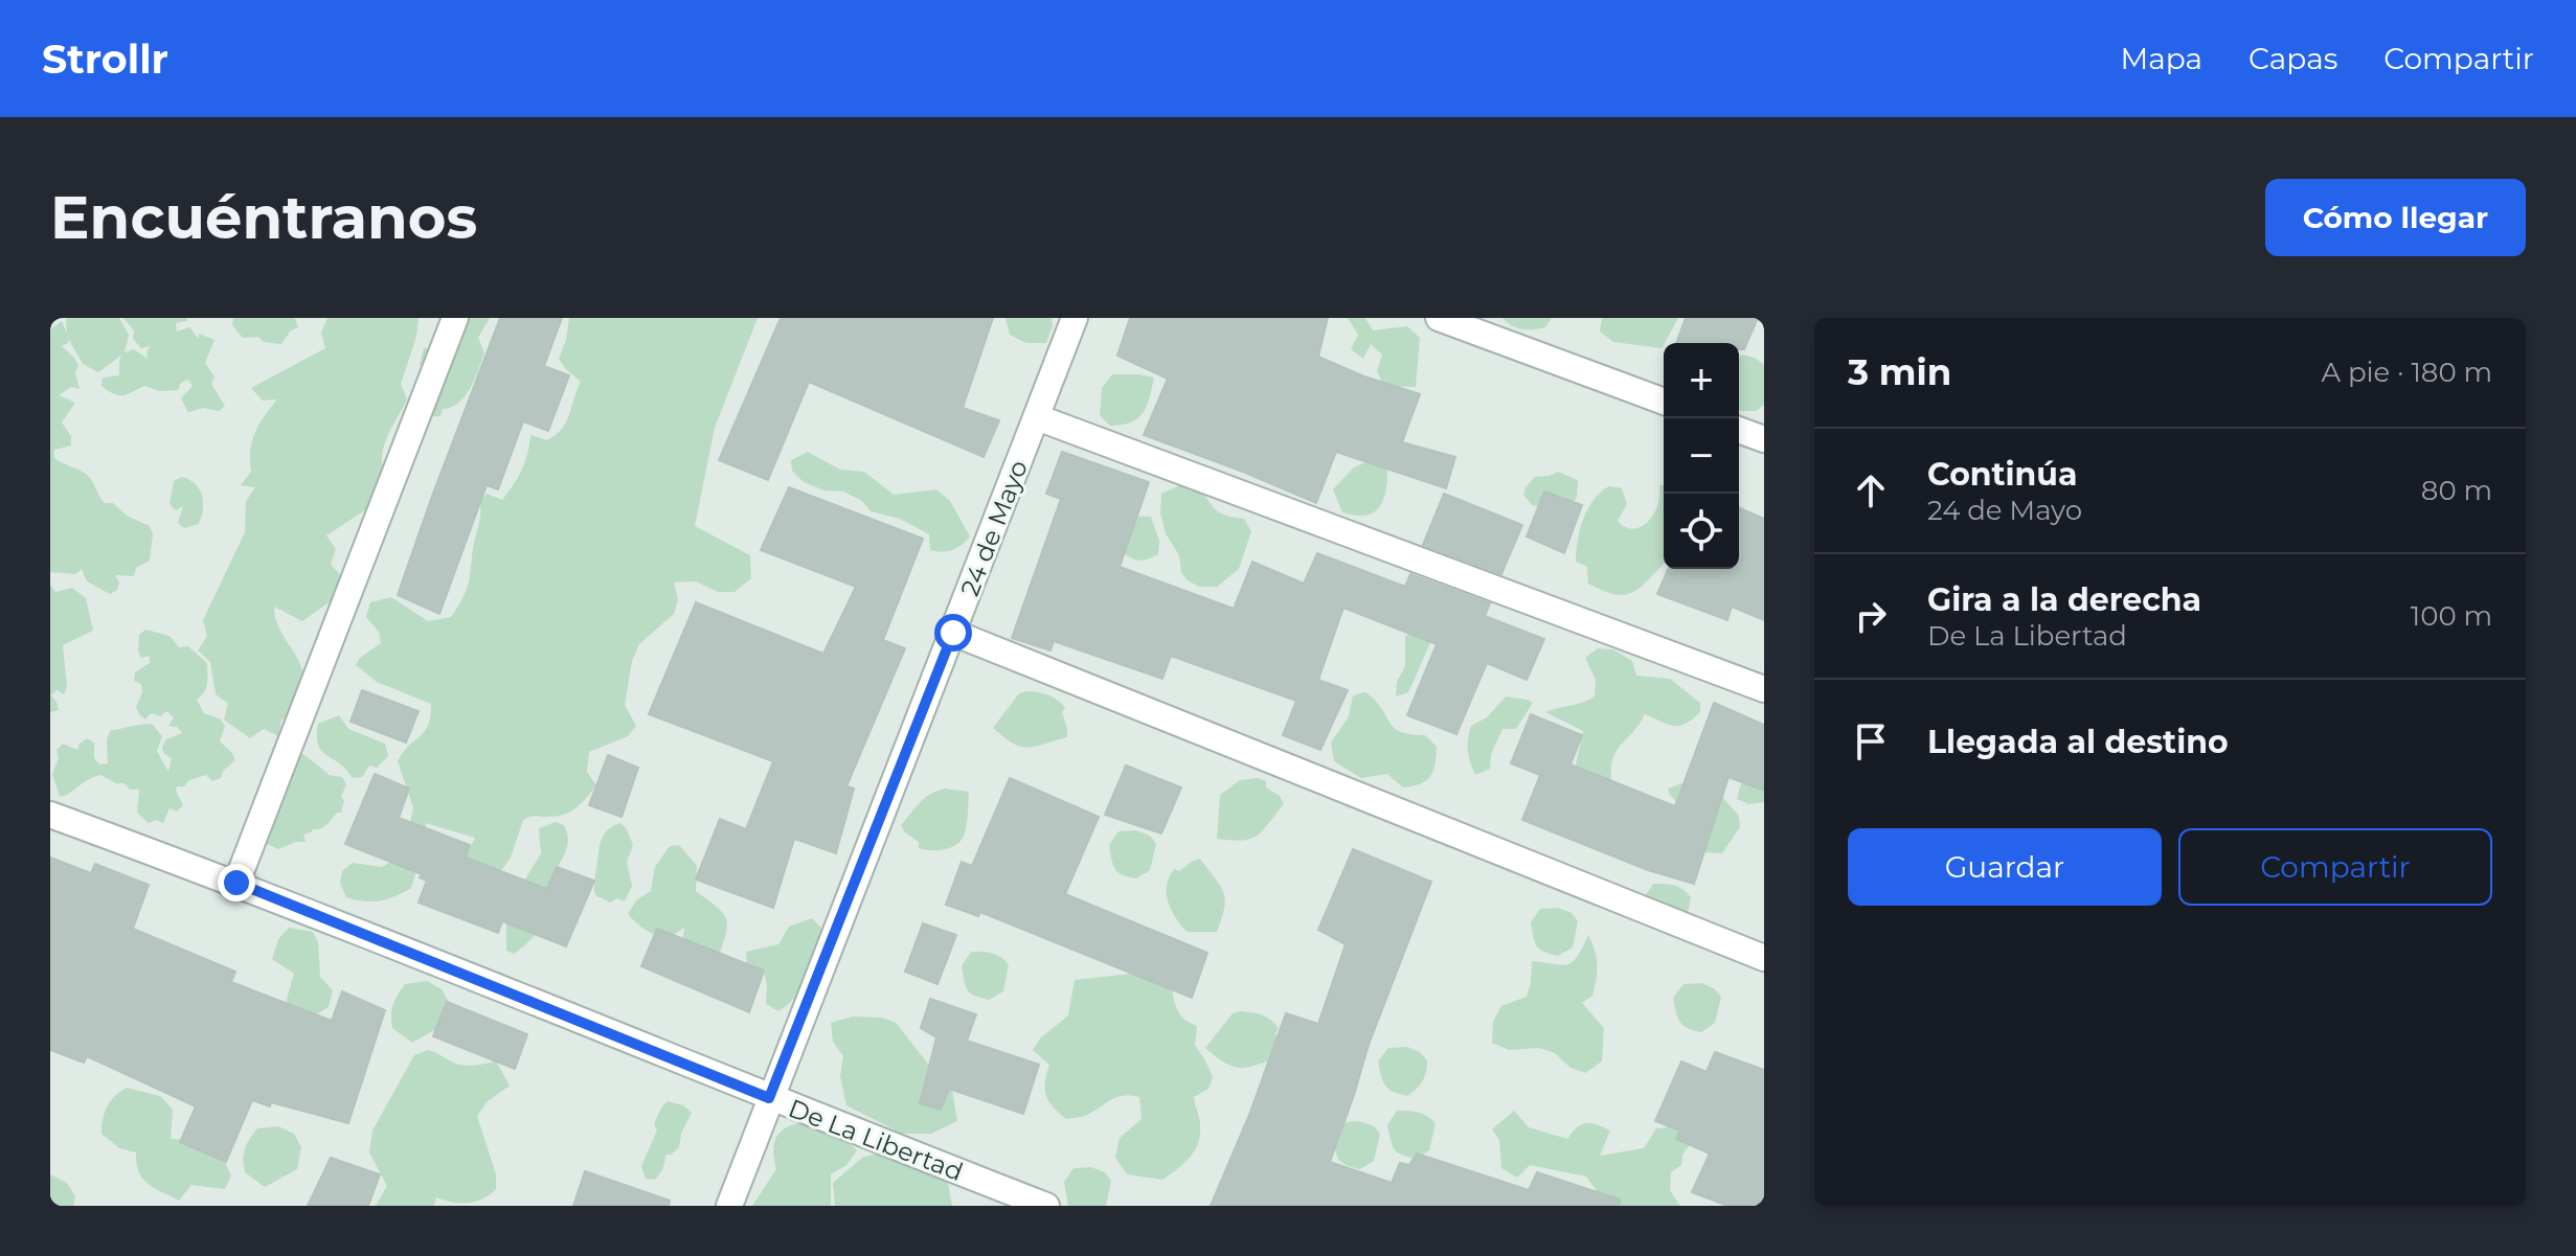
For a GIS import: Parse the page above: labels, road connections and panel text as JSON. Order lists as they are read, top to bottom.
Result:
{
  "streets": {
    "street": ["24 de Mayo", "De La Libertad"]
  },
  "crossings": [
    ["24 de Mayo", "De La Libertad"]
  ],
  "page": {
    "header": "Strollr",
    "nav": ["Mapa", "Capas", "Compartir"],
    "buttons": [
      "Cómo llegar",
      ["Guardar", "Compartir"]
    ],
    "title": "Encuéntranos",
    "heading": ["3 min", "A pie · 180 m"],
    "map_buttons": ["+", "−"],
    "list": [
      ["Continúa", "24 de Mayo", "80 m"],
      ["Gira a la derecha", "De La Libertad", "100 m"],
      "Llegada al destino"
    ]
  }
}
